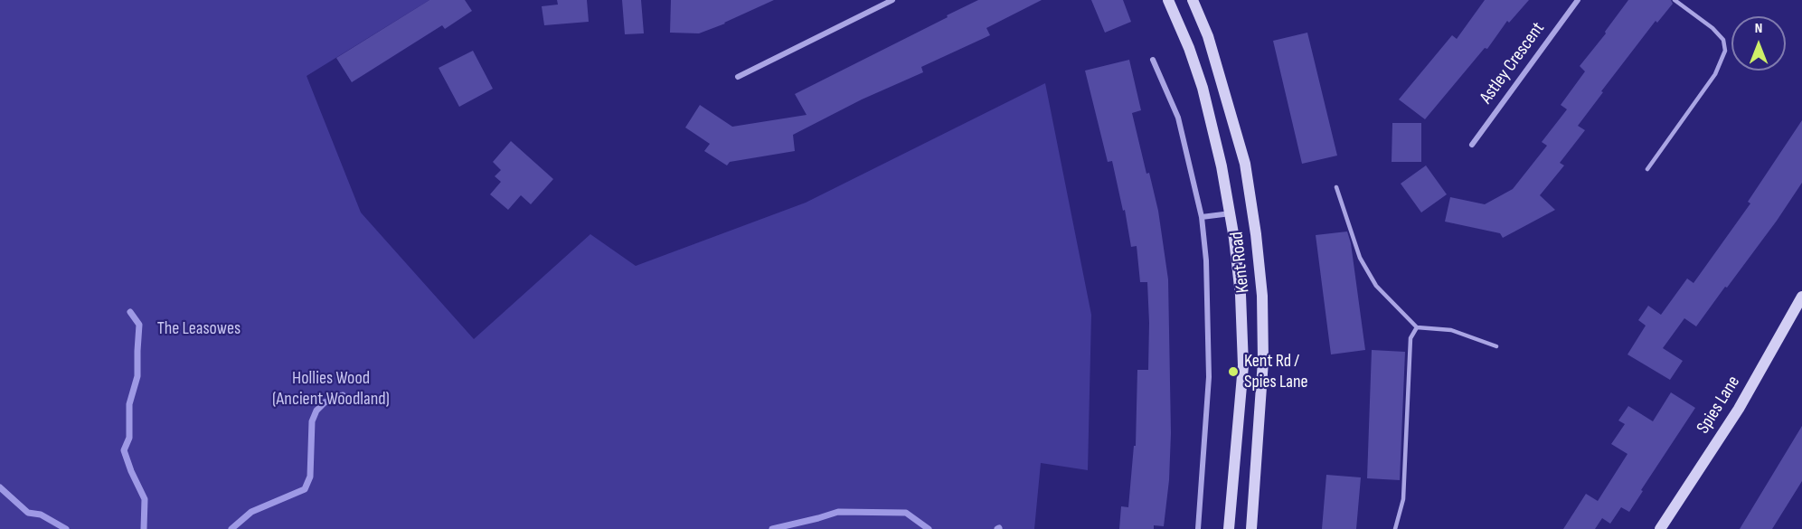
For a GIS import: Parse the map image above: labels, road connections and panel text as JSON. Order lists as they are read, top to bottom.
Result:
{
  "streets": {
    "main road": ["Kent Road", "Spies Lane"],
    "street": ["Astley Crescent"]
  },
  "parks": ["The Leasowes", "Hollies Wood (Ancient Woodland)"],
  "places": ["Kent Rd / Spies Lane"],
  "north": "top"
}
